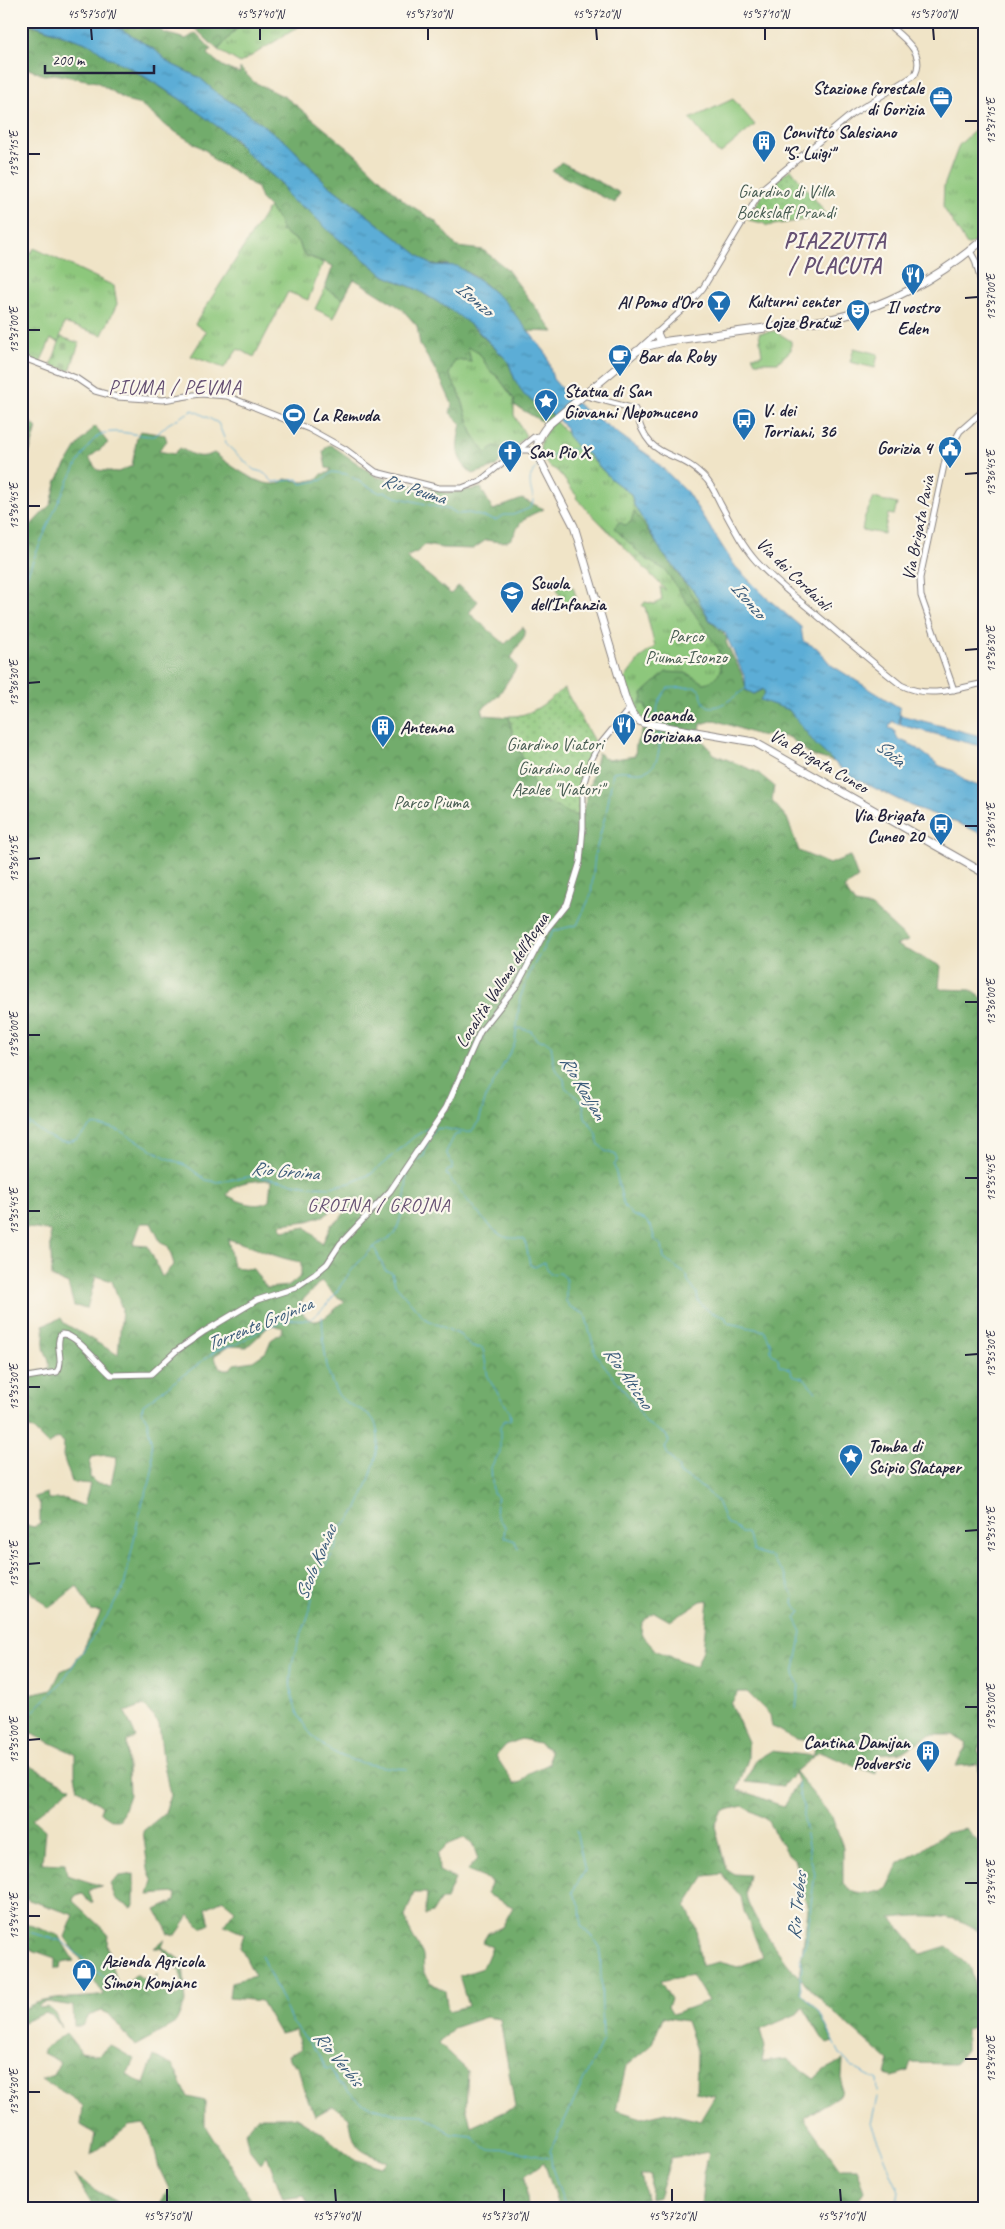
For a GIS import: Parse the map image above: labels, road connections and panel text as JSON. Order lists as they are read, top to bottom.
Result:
{
  "streets": {
    "main road": ["Via Brigata Cuneo"],
    "street": ["Via Brigata Pavia", "Via dei Cordaioli", "Località Vallone dell'Acqua"]
  },
  "crossings": [
    ["Via Brigata Pavia", "Via dei Cordaioli"],
    ["Via Brigata Cuneo", "Località Vallone dell'Acqua"]
  ],
  "districts": ["PIAZZUTTA / PLACUTA", "PIUMA / PEVMA", "GROINA / GROJNA"],
  "water": [
    "Isonzo",
    "Rio Peuma",
    "Soča",
    "Rio Kozljan",
    "Rio Groina",
    "Torrente Grojnica",
    "Rio Alticno",
    "Scolo Koniac",
    "Rio Trebes",
    "Rio Verbis"
  ],
  "parks": [
    "Giardino di Villa Bockslaff Prandi",
    "Parco Piuma-Isonzo",
    "Giardino Viatori",
    "Giardino delle Azalee \"Viatori\"",
    "Parco Piuma"
  ],
  "places": {
    "office": ["Stazione forestale di Gorizia"],
    "building": ["Convitto Salesiano \"S. Luigi\"", "Antenna", "Cantina Damijan Podversic"],
    "restaurant": ["Il vostro Eden", "Locanda Goriziana"],
    "bar": ["Al Pomo d'Oro"],
    "theatre": ["Kulturni center Lojze Bratuž"],
    "cafe": ["Bar da Roby"],
    "place": ["Statua di San Giovanni Nepomuceno", "Tomba di Scipio Slataper"],
    "sports": ["La Remuda"],
    "bus stop": ["V. dei Torriani, 36", "Via Brigata Cuneo 20"],
    "public building": ["Gorizia 4"],
    "church": ["San Pio X"],
    "school or university": ["Scuola dell'Infanzia"],
    "shop": ["Azienda Agricola Simon Komjanc"]
  },
  "scale_bar": "200 m",
  "coordinates": [
    "45°57'50\"N",
    "45°57'40\"N",
    "45°57'30\"N",
    "45°57'20\"N",
    "45°57'10\"N",
    "45°57'00\"N",
    "13°37'15\"E",
    "13°37'00\"E",
    "13°36'45\"E",
    "13°36'30\"E",
    "13°36'15\"E",
    "13°36'00\"E",
    "13°35'45\"E",
    "13°35'30\"E",
    "13°35'15\"E",
    "13°35'00\"E",
    "13°34'45\"E",
    "13°34'30\"E"
  ]
}
